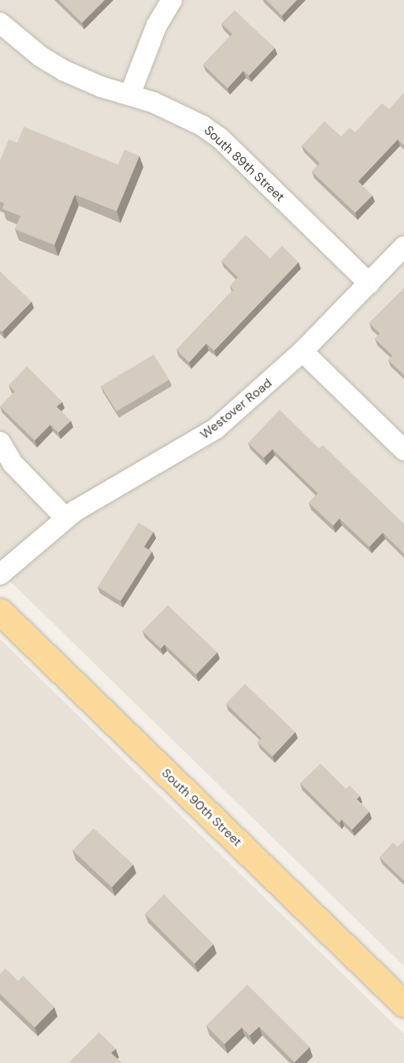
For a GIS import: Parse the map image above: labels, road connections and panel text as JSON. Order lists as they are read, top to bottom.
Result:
{
  "streets": {
    "main road": ["South 90th Street"],
    "street": ["South 89th Street", "Westover Road"]
  },
  "crossings": [
    ["South 89th Street", "Westover Road"]
  ]
}
